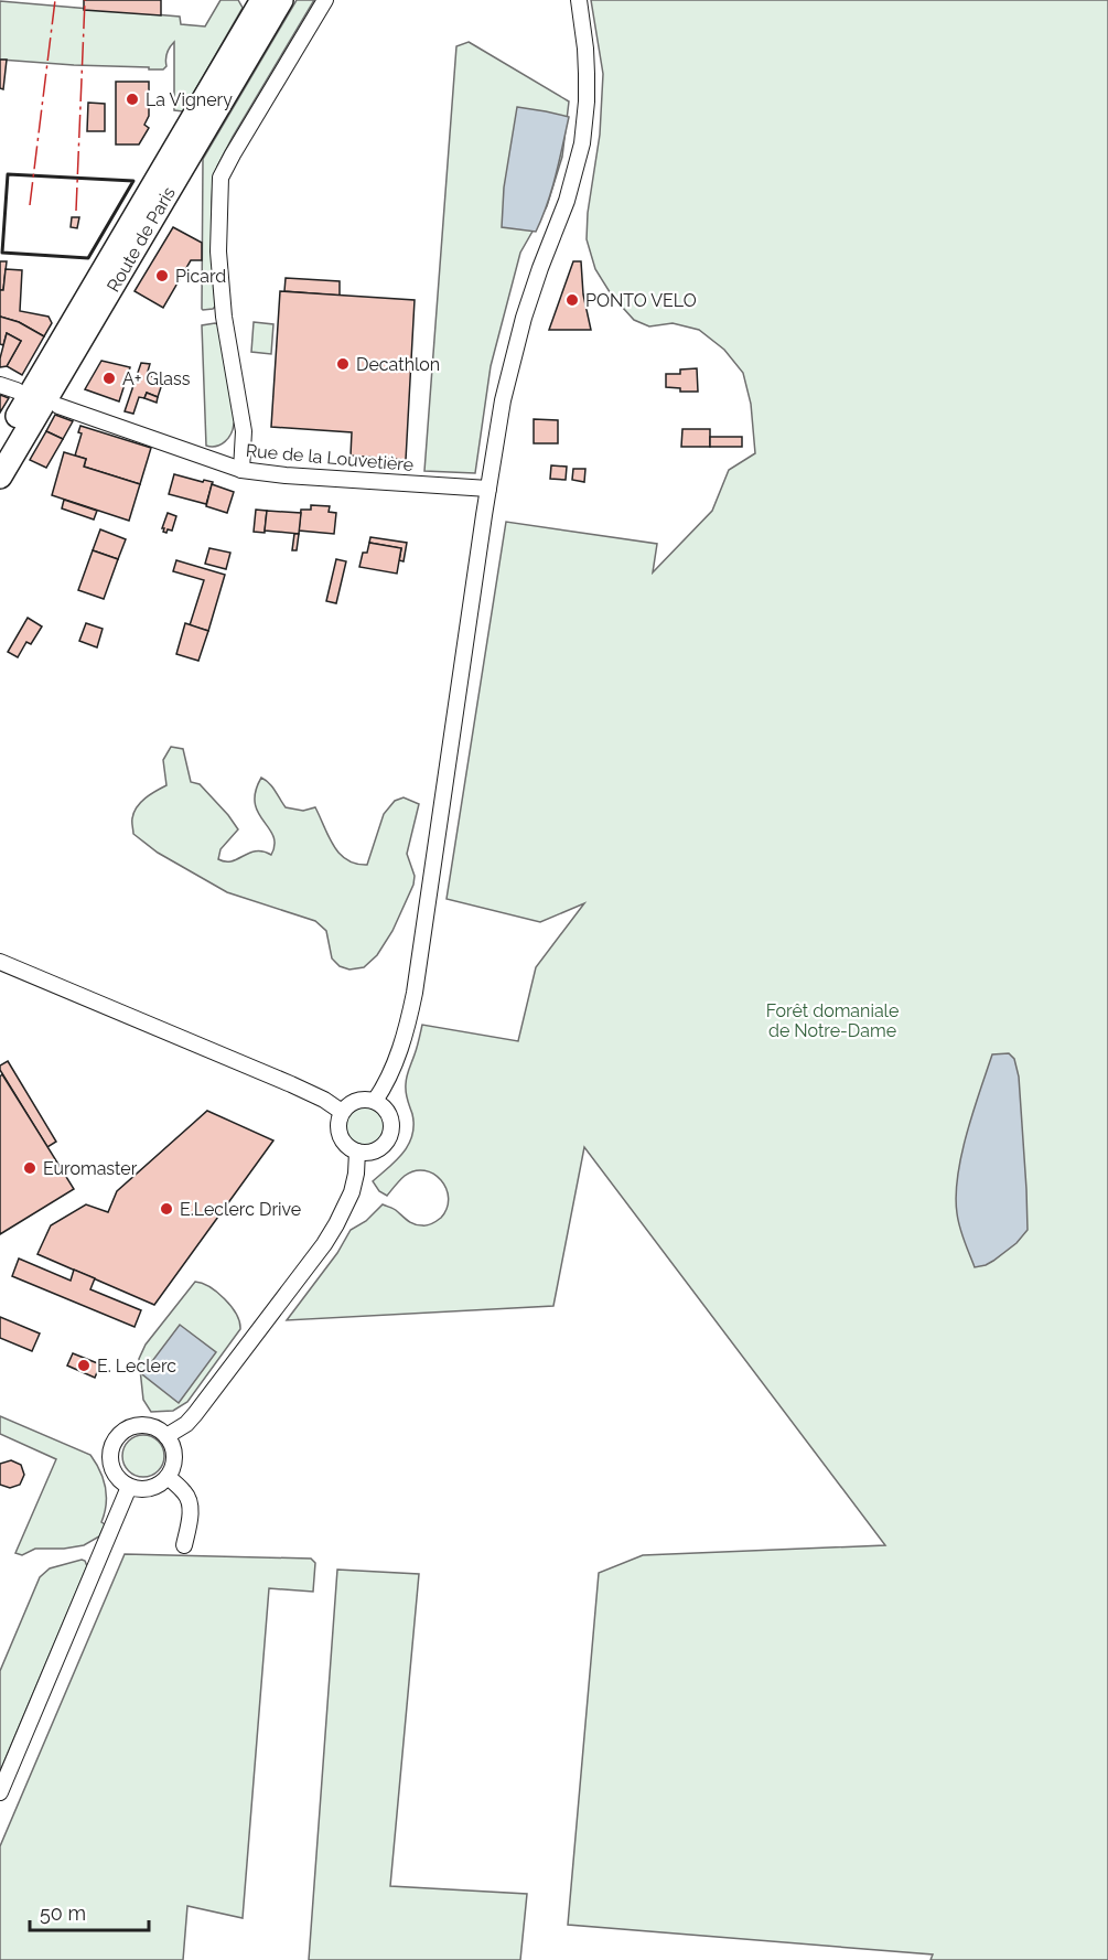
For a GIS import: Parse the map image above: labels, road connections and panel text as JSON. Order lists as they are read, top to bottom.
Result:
{
  "streets": {
    "main road": ["Route de Paris"],
    "street": ["Rue de la Louvetière"]
  },
  "parks": ["Forêt domaniale de Notre-Dame"],
  "places": [
    "La Vignery",
    "Picard",
    "PONTO VELO",
    "Decathlon",
    "A+ Glass",
    "Euromaster",
    "E.Leclerc Drive",
    "E. Leclerc"
  ],
  "scale_bar": "50 m"
}
